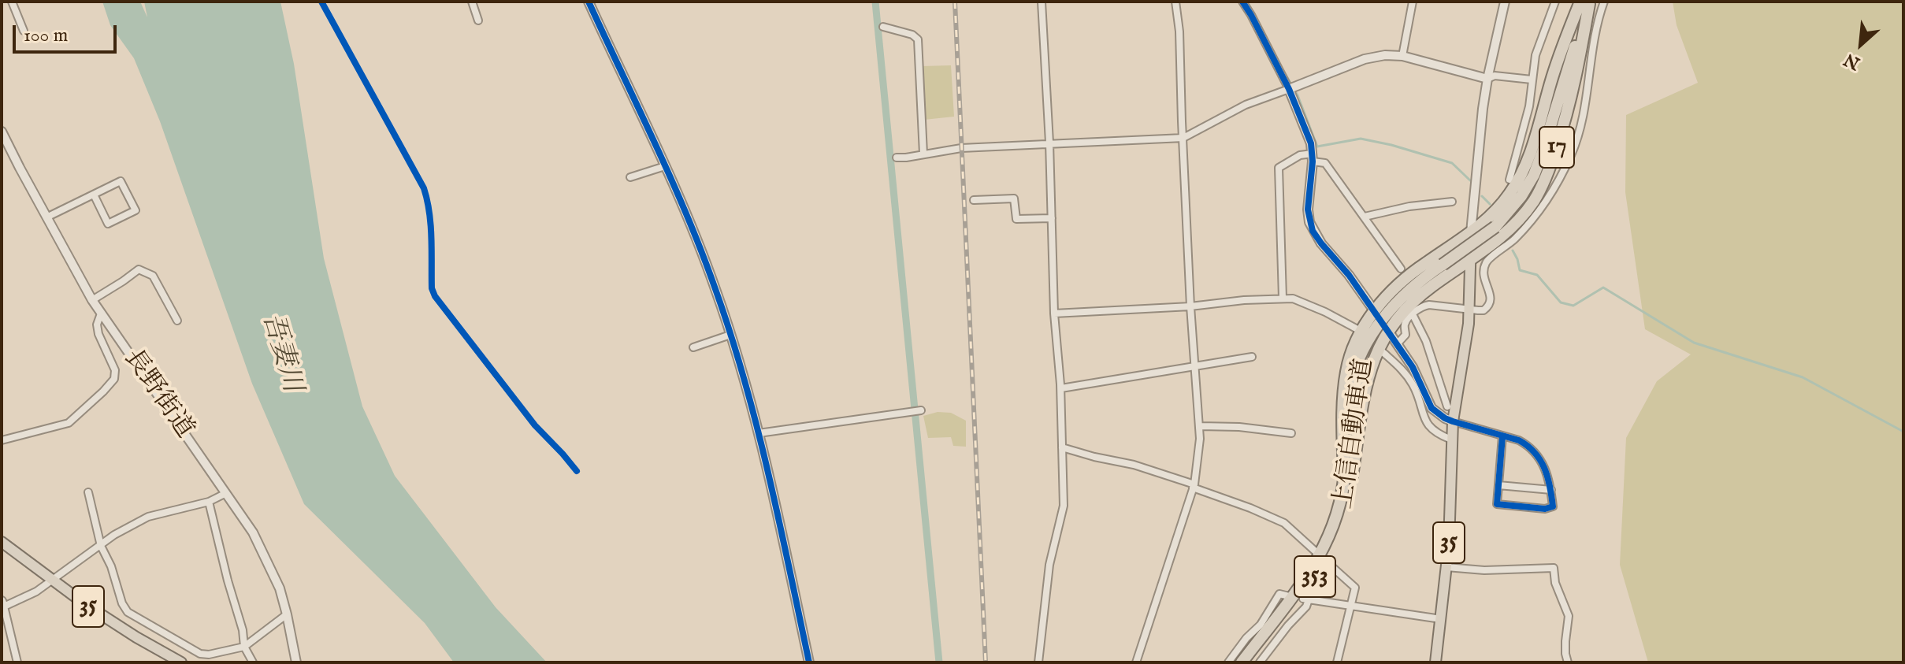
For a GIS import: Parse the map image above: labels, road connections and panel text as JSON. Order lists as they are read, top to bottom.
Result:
{
  "streets": {
    "highway": ["17", "上信自動車道", "353"],
    "main road": ["35"],
    "street": ["長野街道"]
  },
  "crossings": [
    ["17", "上信自動車道"],
    ["17", "35"],
    ["17", "353"],
    ["上信自動車道", "353"],
    ["35", "353"]
  ],
  "water": ["吾妻川"],
  "scale_bar": "100 m",
  "north": "bottom left"
}
